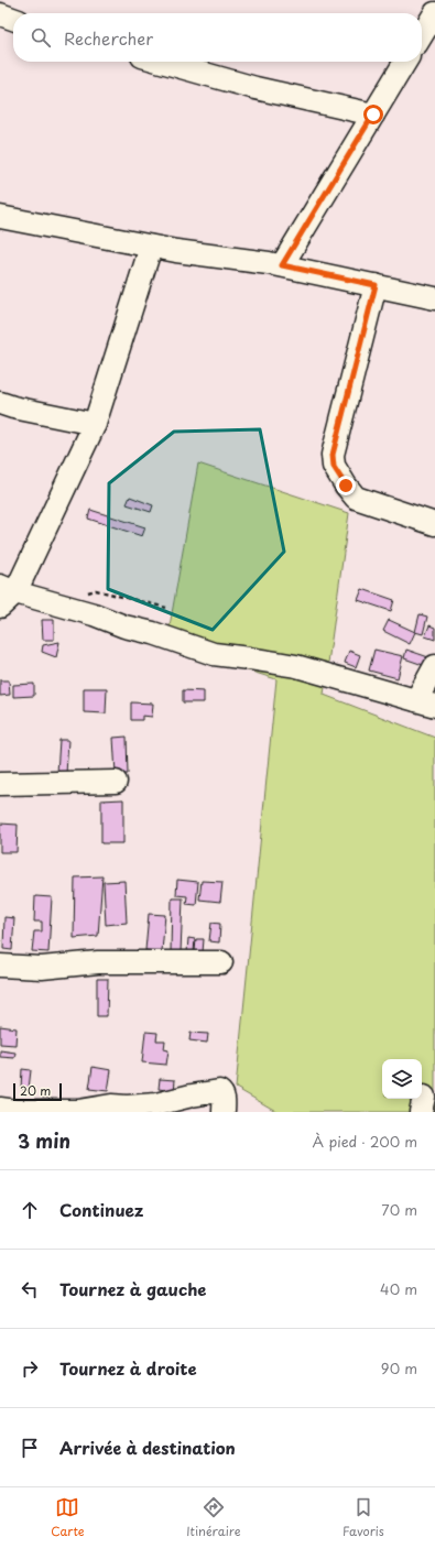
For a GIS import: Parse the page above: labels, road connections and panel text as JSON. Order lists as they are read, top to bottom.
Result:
{
  "scale_bar": "20 m",
  "page": {
    "search": "Rechercher",
    "scale": "20 m",
    "heading": ["3 min", "À pied · 200 m"],
    "list": [
      ["Continuez", "70 m"],
      ["Tournez à gauche", "40 m"],
      ["Tournez à droite", "90 m"],
      "Arrivée à destination"
    ],
    "nav": ["Carte", "Itinéraire", "Favoris"]
  }
}
